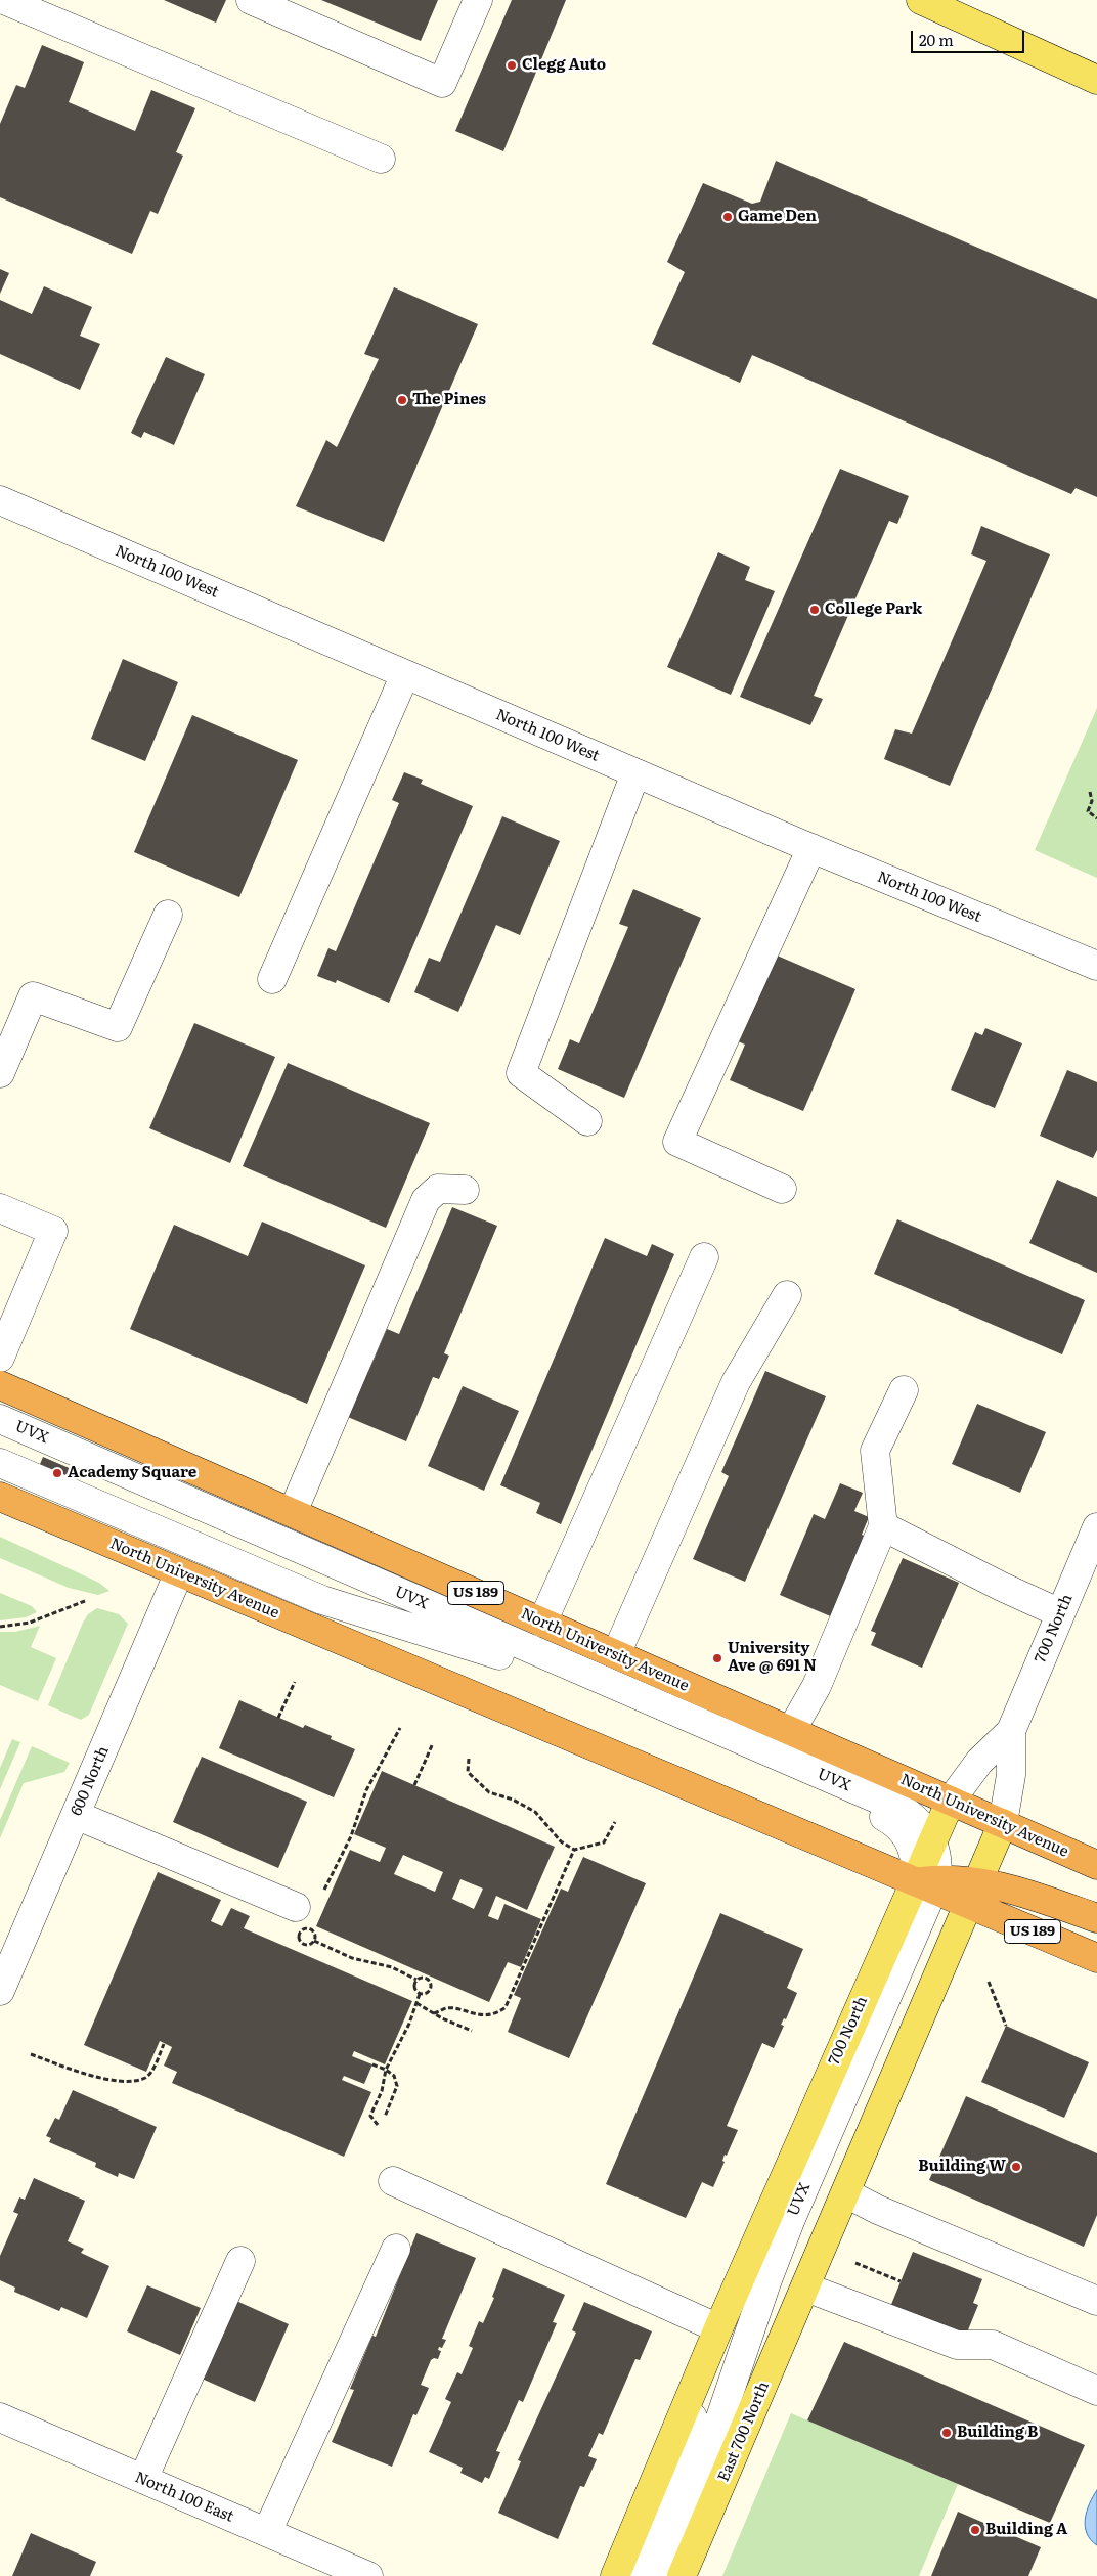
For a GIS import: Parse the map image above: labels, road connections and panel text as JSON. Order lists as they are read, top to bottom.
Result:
{
  "streets": {
    "highway": ["North University Avenue", "US 189"],
    "main road": ["700 North", "East 700 North"],
    "street": [
      "North 100 West",
      "UVX",
      "600 North",
      "North 100 East"
    ]
  },
  "crossings": [
    ["UVX", "North University Avenue"],
    ["UVX", "700 North"],
    ["North University Avenue", "700 North"],
    ["North University Avenue", "600 North"],
    ["700 North", "East 700 North"]
  ],
  "places": [
    "Clegg Auto",
    "Game Den",
    "The Pines",
    "College Park",
    "Academy Square",
    "University Ave @ 691 N",
    "Building W",
    "Building B",
    "Building A"
  ],
  "scale_bar": "20 m"
}
